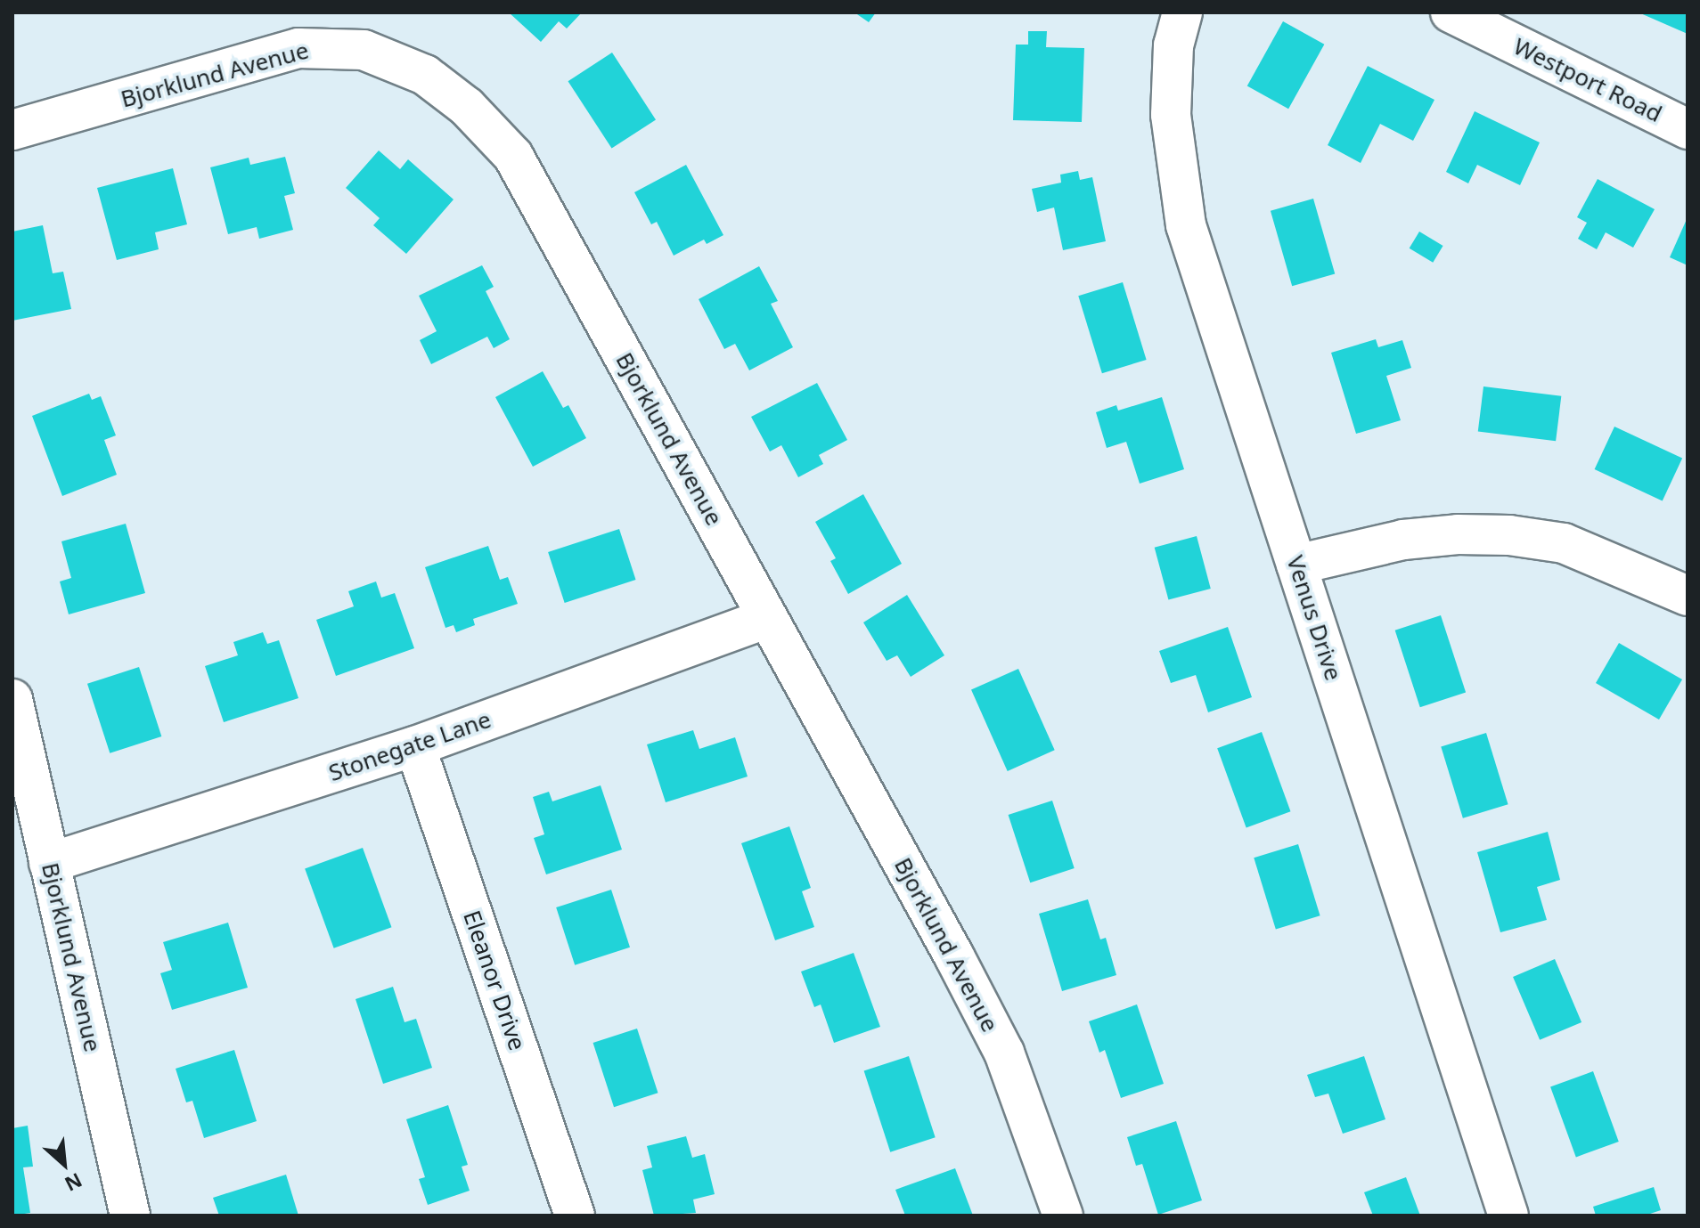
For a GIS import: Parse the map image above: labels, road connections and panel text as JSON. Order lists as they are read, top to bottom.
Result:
{
  "streets": {
    "street": [
      "Bjorklund Avenue",
      "Westport Road",
      "Venus Drive",
      "Stonegate Lane",
      "Eleanor Drive"
    ]
  },
  "crossings": [
    ["Bjorklund Avenue", "Stonegate Lane"],
    ["Stonegate Lane", "Eleanor Drive"]
  ],
  "north": "bottom right"
}
